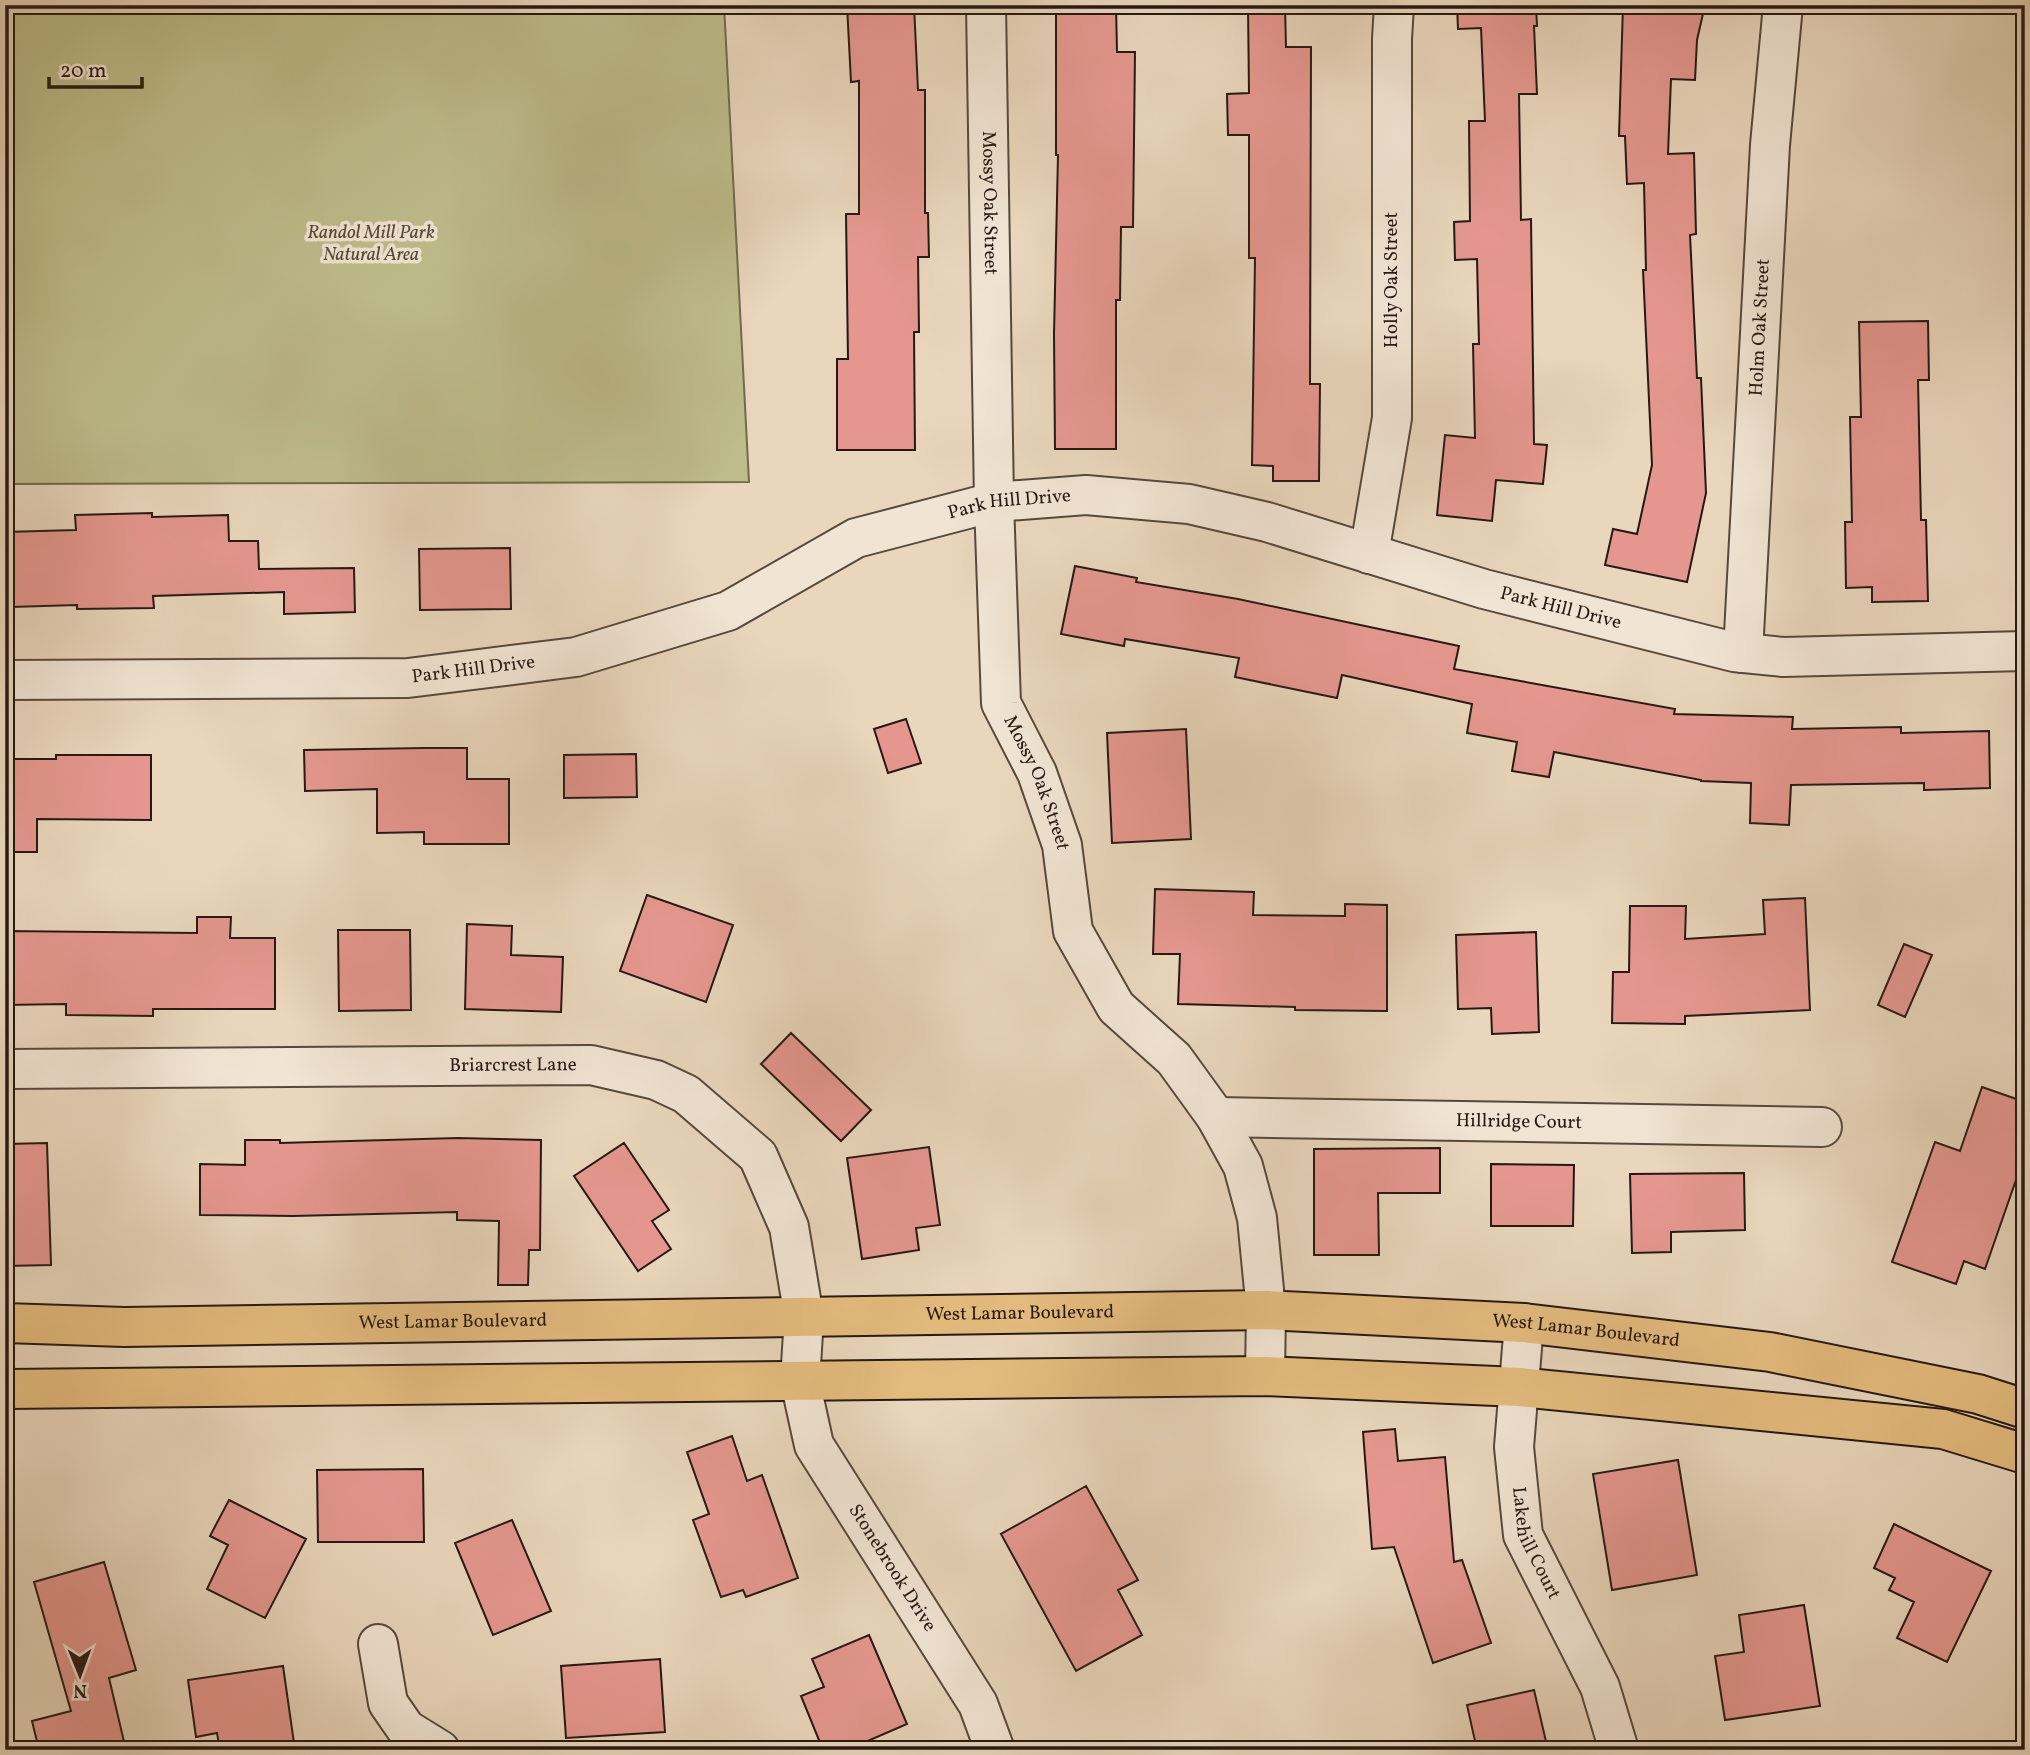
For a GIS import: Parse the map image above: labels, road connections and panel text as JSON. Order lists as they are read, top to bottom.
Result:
{
  "streets": {
    "main road": ["West Lamar Boulevard"],
    "street": [
      "Mossy Oak Street",
      "Holly Oak Street",
      "Holm Oak Street",
      "Park Hill Drive",
      "Briarcrest Lane",
      "Hillridge Court",
      "Lakehill Court",
      "Stonebrook Drive"
    ]
  },
  "crossings": [
    ["Mossy Oak Street", "Park Hill Drive"],
    ["Mossy Oak Street", "Hillridge Court"],
    ["Mossy Oak Street", "West Lamar Boulevard"],
    ["Holly Oak Street", "Park Hill Drive"],
    ["Holm Oak Street", "Park Hill Drive"],
    ["Briarcrest Lane", "West Lamar Boulevard"],
    ["Briarcrest Lane", "Stonebrook Drive"],
    ["West Lamar Boulevard", "Lakehill Court"]
  ],
  "parks": ["Randol Mill Park Natural Area"],
  "scale_bar": "20 m",
  "north": "bottom"
}
